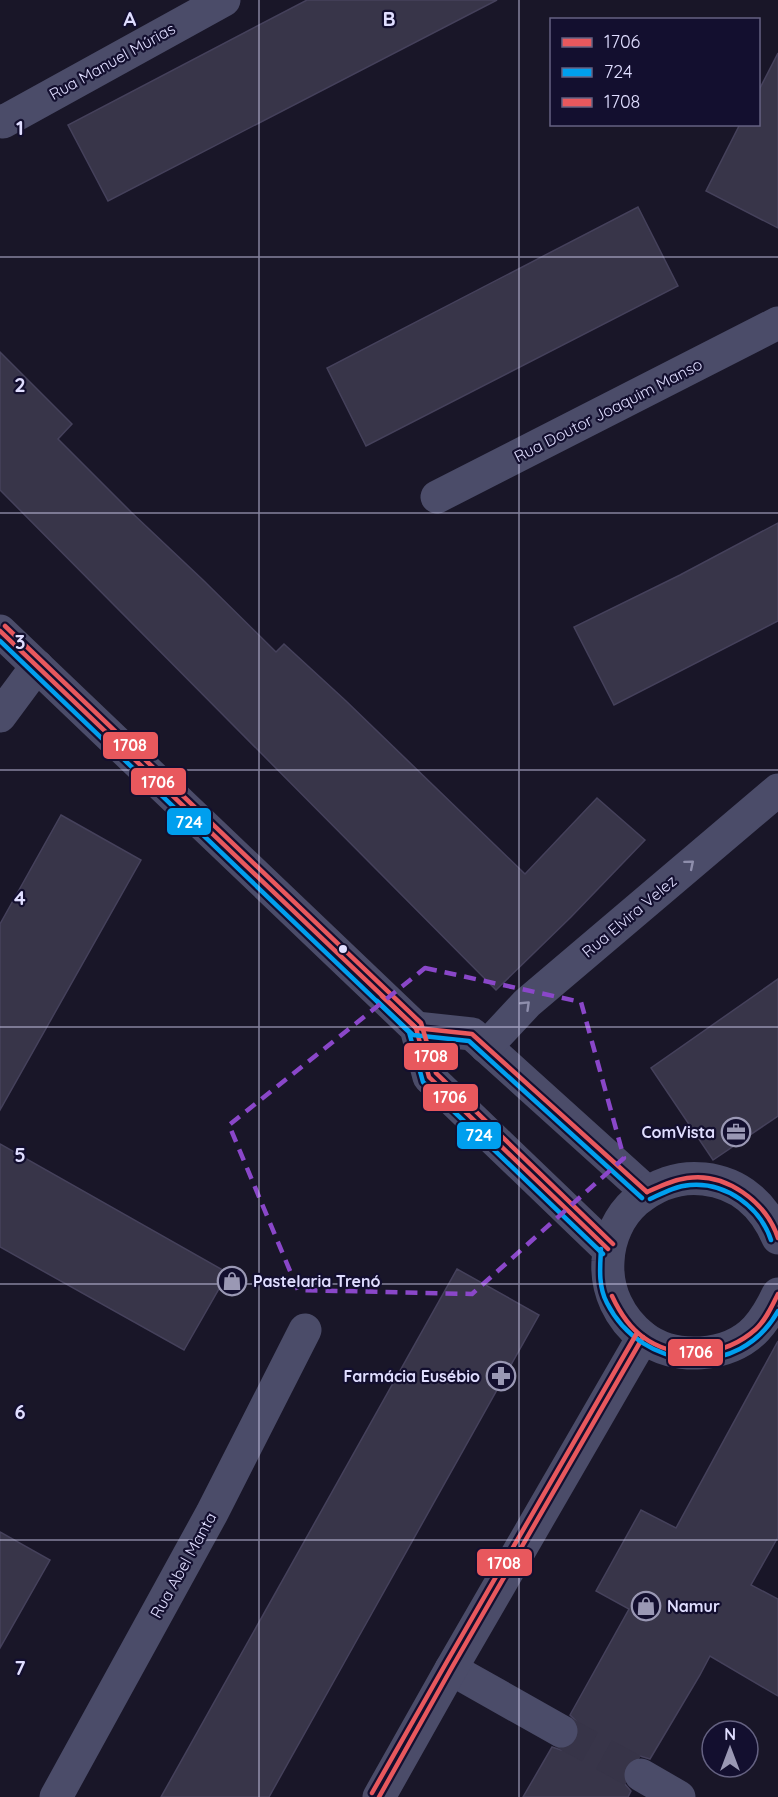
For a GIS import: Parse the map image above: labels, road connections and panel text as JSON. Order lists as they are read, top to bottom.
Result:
{
  "streets": {
    "street": [
      "Rua Manuel Múrias",
      "Rua Doutor Joaquim Manso",
      "Rua Elvira Velez",
      "Rua Abel Manta"
    ]
  },
  "one_way": ["Rua Elvira Velez"],
  "places": {
    "office": ["ComVista"],
    "shop": ["Pastelaria Trenó", "Namur"],
    "pharmacy": ["Farmácia Eusébio"]
  },
  "lines": ["transit line 1708", "transit line 1706", "transit line 724"],
  "legend": ["1706", "724", "1708"],
  "north": "top",
  "grid": {
    "columns": ["A", "B"],
    "rows": [
      "1",
      "2",
      "3",
      "4",
      "5",
      "6",
      "7"
    ]
  }
}
